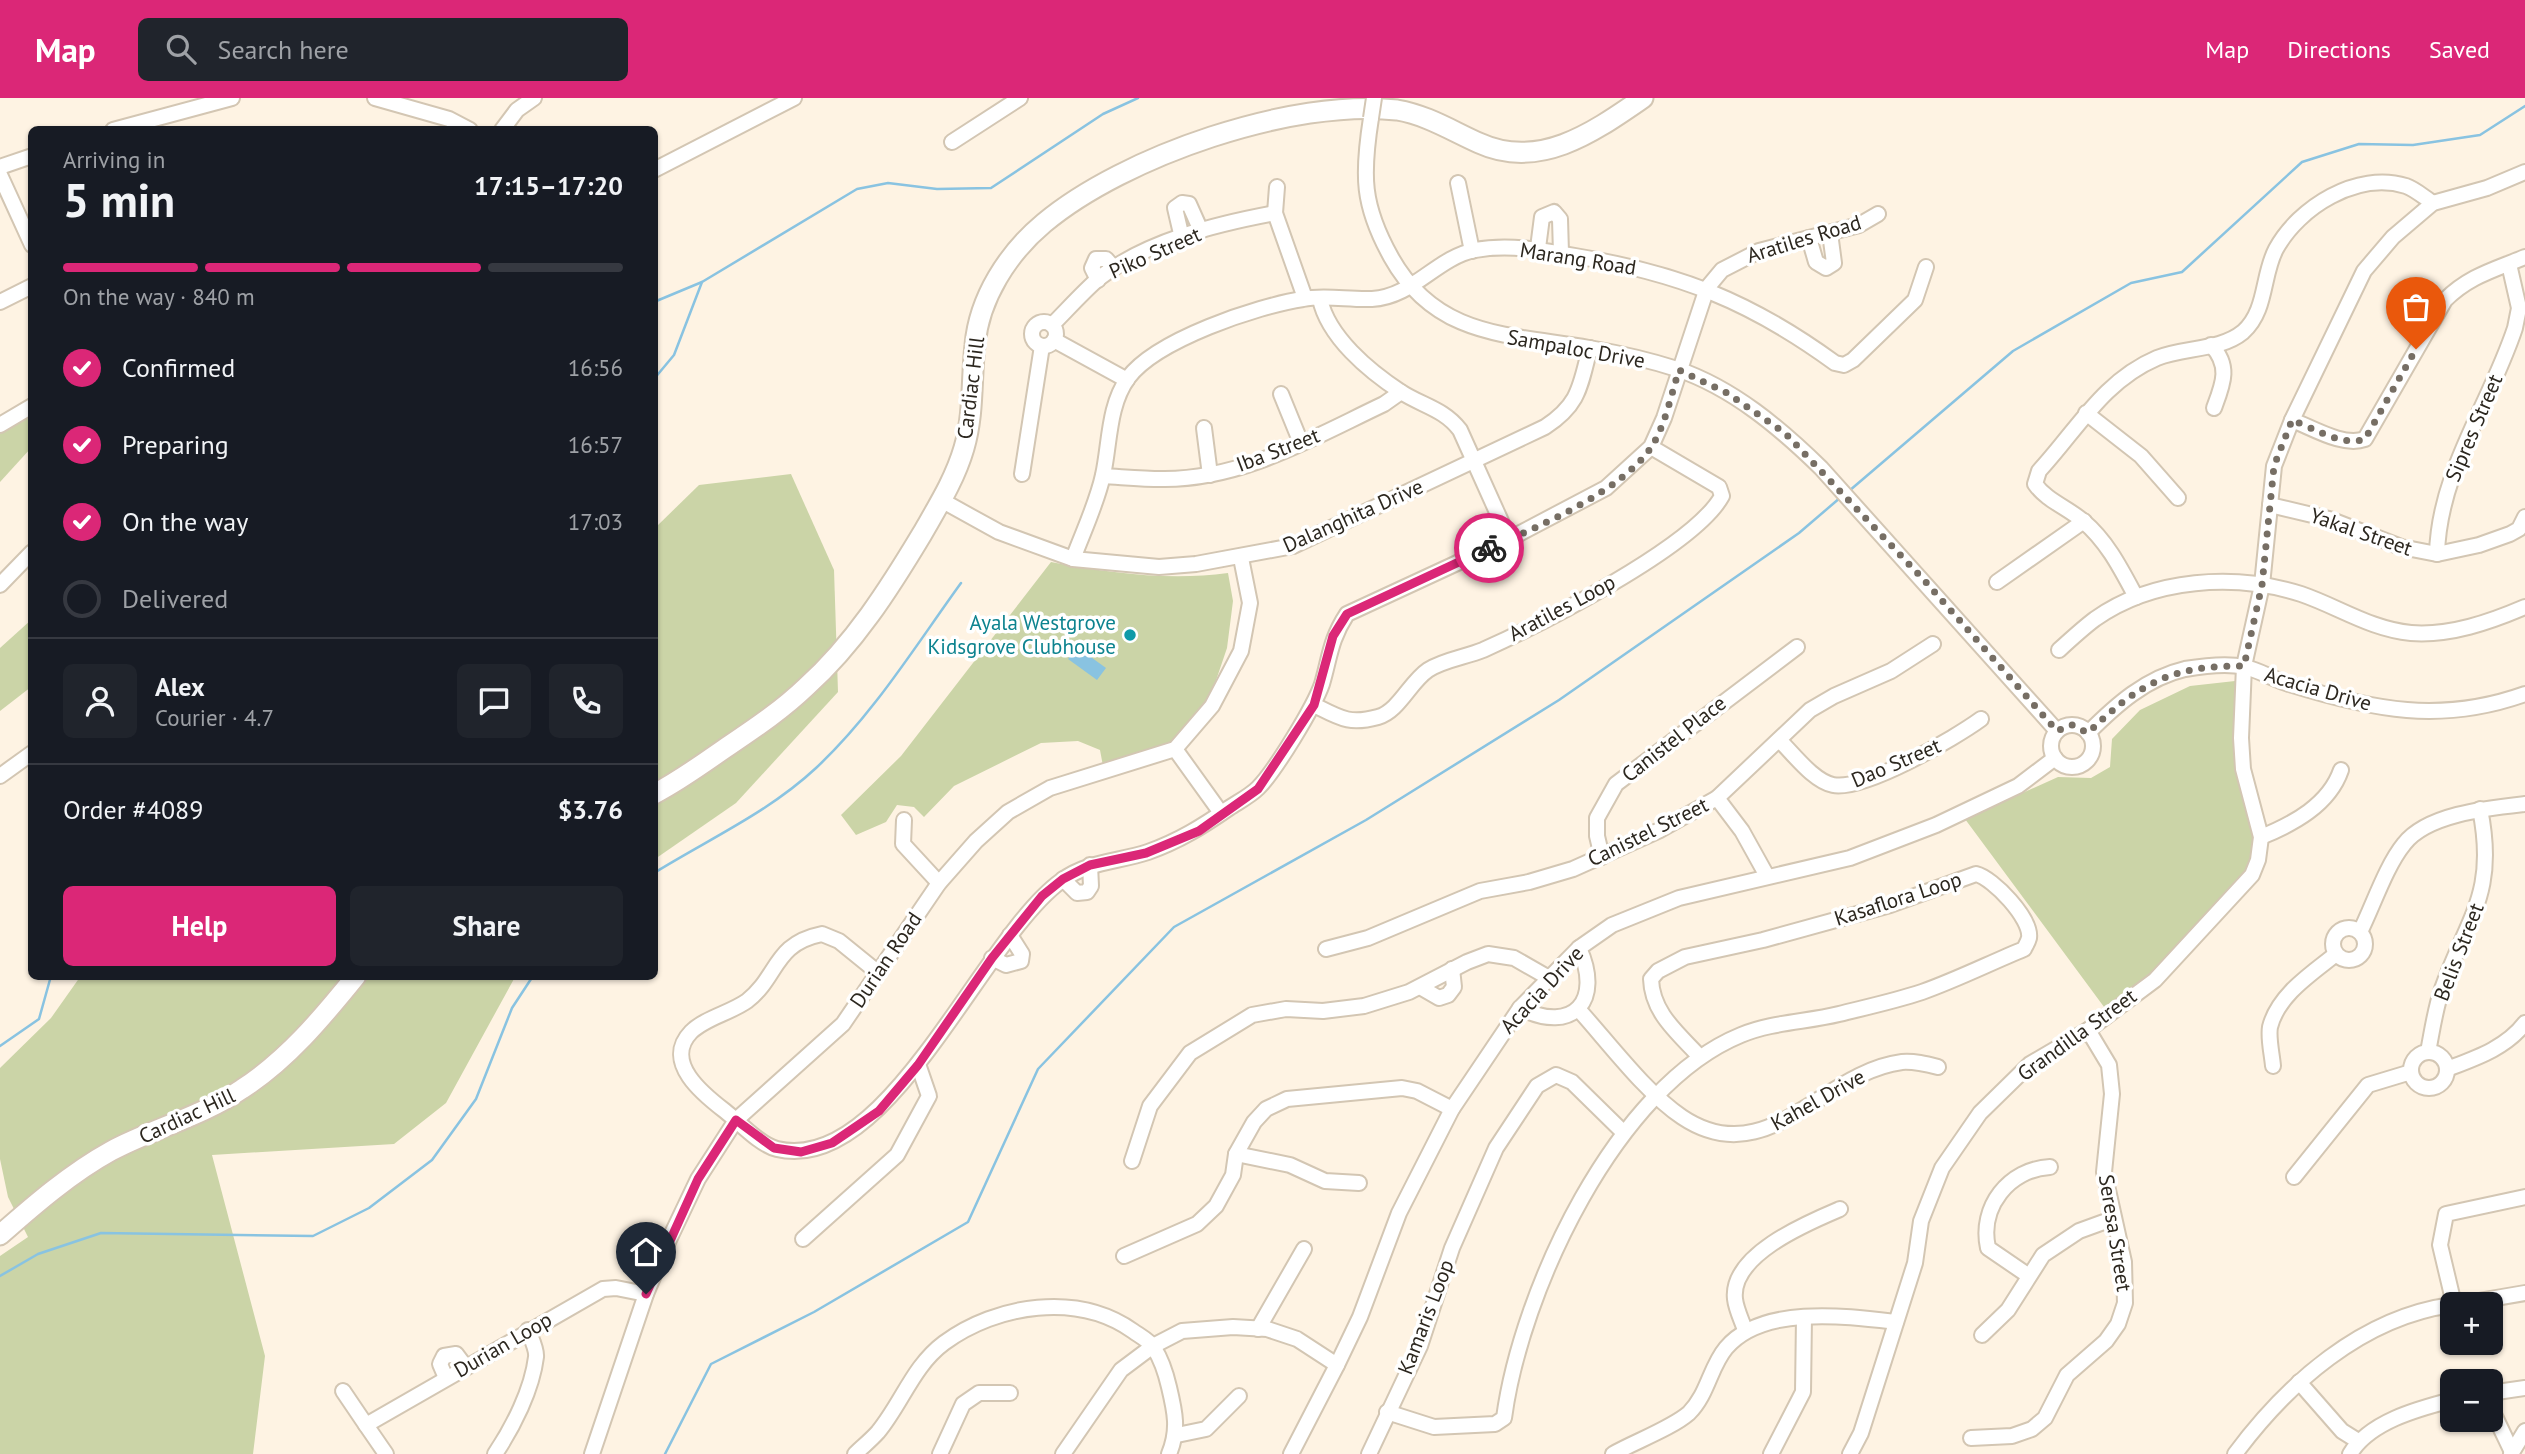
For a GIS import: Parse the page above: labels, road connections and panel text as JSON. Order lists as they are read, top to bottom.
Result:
{
  "streets": {
    "main road": ["Cardiac Hill"],
    "street": [
      "Aratiles Road",
      "Piko Street",
      "Marang Road",
      "Sampaloc Drive",
      "Sipres Street",
      "Iba Street",
      "Dalanghita Drive",
      "Yakal Street",
      "Aratiles Loop",
      "Acacia Drive",
      "Canistel Place",
      "Dao Street",
      "Canistel Street",
      "Kasaflora Loop",
      "Belis Street",
      "Durian Road",
      "Grandilla Street",
      "Kahel Drive",
      "Seresa Street",
      "Kamaris Loop",
      "Durian Loop"
    ]
  },
  "crossings": [
    ["Aratiles Road", "Marang Road"],
    ["Aratiles Road", "Sampaloc Drive"],
    ["Aratiles Road", "Aratiles Loop"],
    ["Aratiles Road", "Durian Road"],
    ["Marang Road", "Sampaloc Drive"],
    ["Marang Road", "Iba Street"],
    ["Marang Road", "Dalanghita Drive"],
    ["Sampaloc Drive", "Dalanghita Drive"],
    ["Sampaloc Drive", "Acacia Drive"],
    ["Cardiac Hill", "Dalanghita Drive"],
    ["Sipres Street", "Yakal Street"],
    ["Yakal Street", "Grandilla Street"],
    ["Acacia Drive", "Grandilla Street"],
    ["Canistel Place", "Canistel Street"],
    ["Dao Street", "Canistel Street"],
    ["Kasaflora Loop", "Kahel Drive"],
    ["Durian Road", "Durian Loop"],
    ["Grandilla Street", "Seresa Street"]
  ],
  "places": ["Ayala Westgrove Kidsgrove Clubhouse"],
  "page": {
    "header": "Map",
    "search": "Search here",
    "nav": ["Map", "Directions", "Saved"],
    "heading": ["5 min", "Arriving in", "17:15–17:20"],
    "panel": [
      "Alex",
      "Courier · 4.7",
      "Order #4089",
      "$3.76"
    ],
    "bar": "On the way · 840 m",
    "list": [
      ["Confirmed", "16:56"],
      ["Preparing", "16:57"],
      ["On the way", "17:03"],
      "Delivered"
    ],
    "buttons": ["Help", "Share"],
    "map_buttons": ["+", "−"]
  }
}
